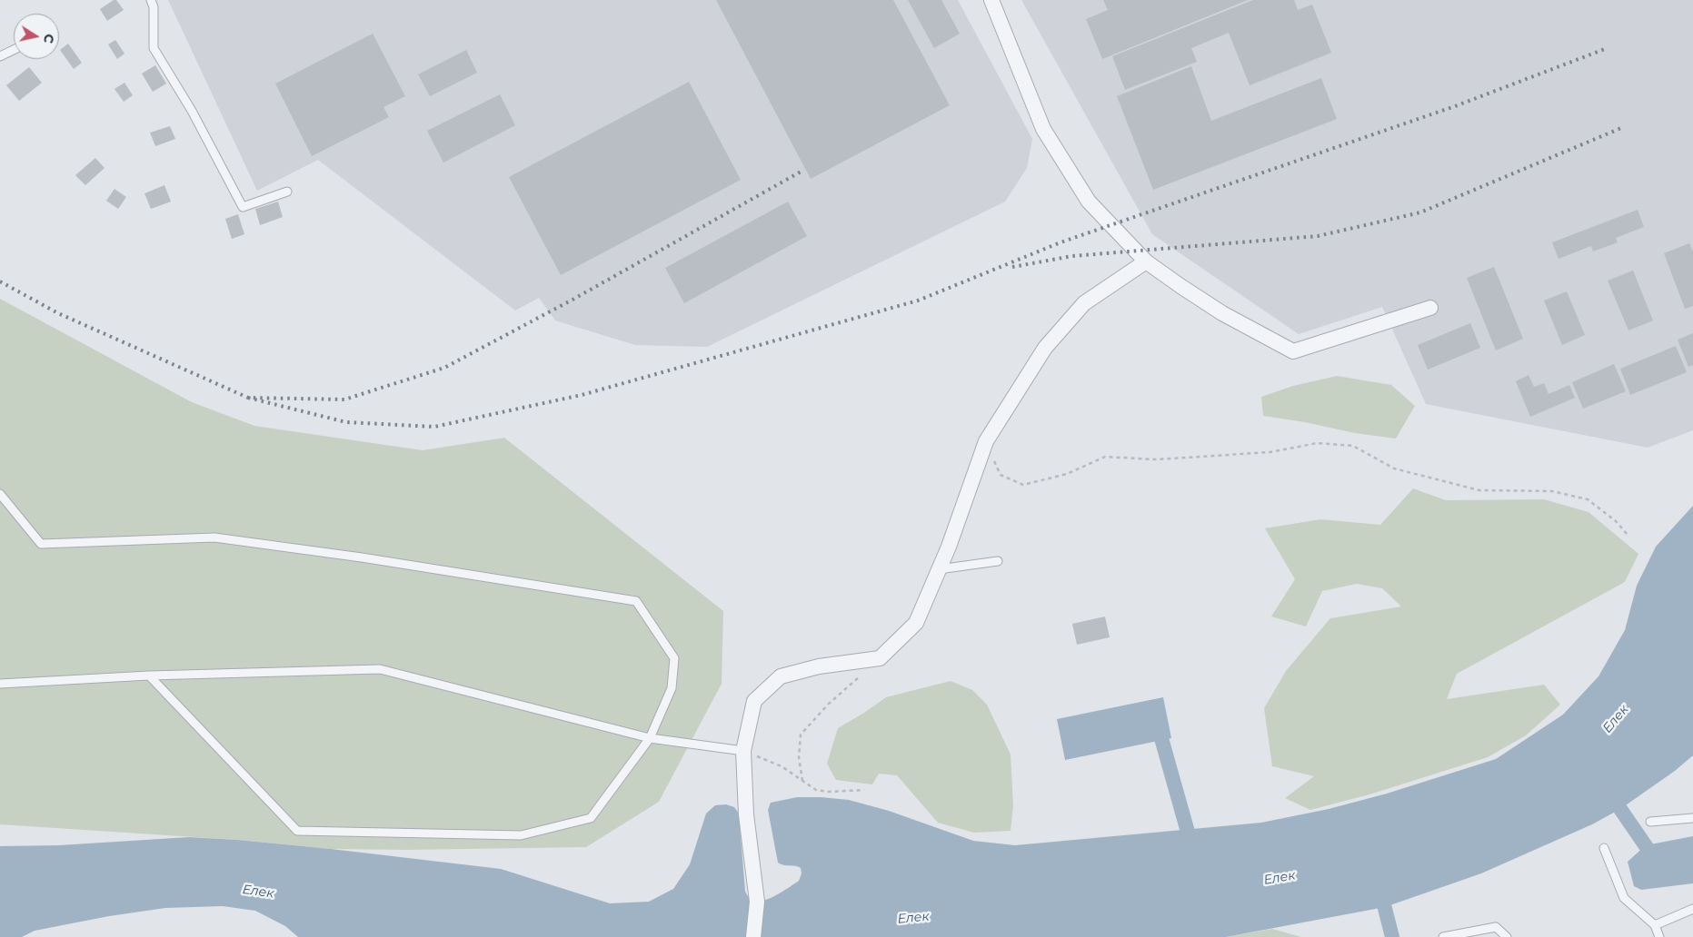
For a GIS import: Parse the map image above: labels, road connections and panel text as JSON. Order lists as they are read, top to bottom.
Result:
{
  "water": ["Елек"],
  "north": "right"
}
